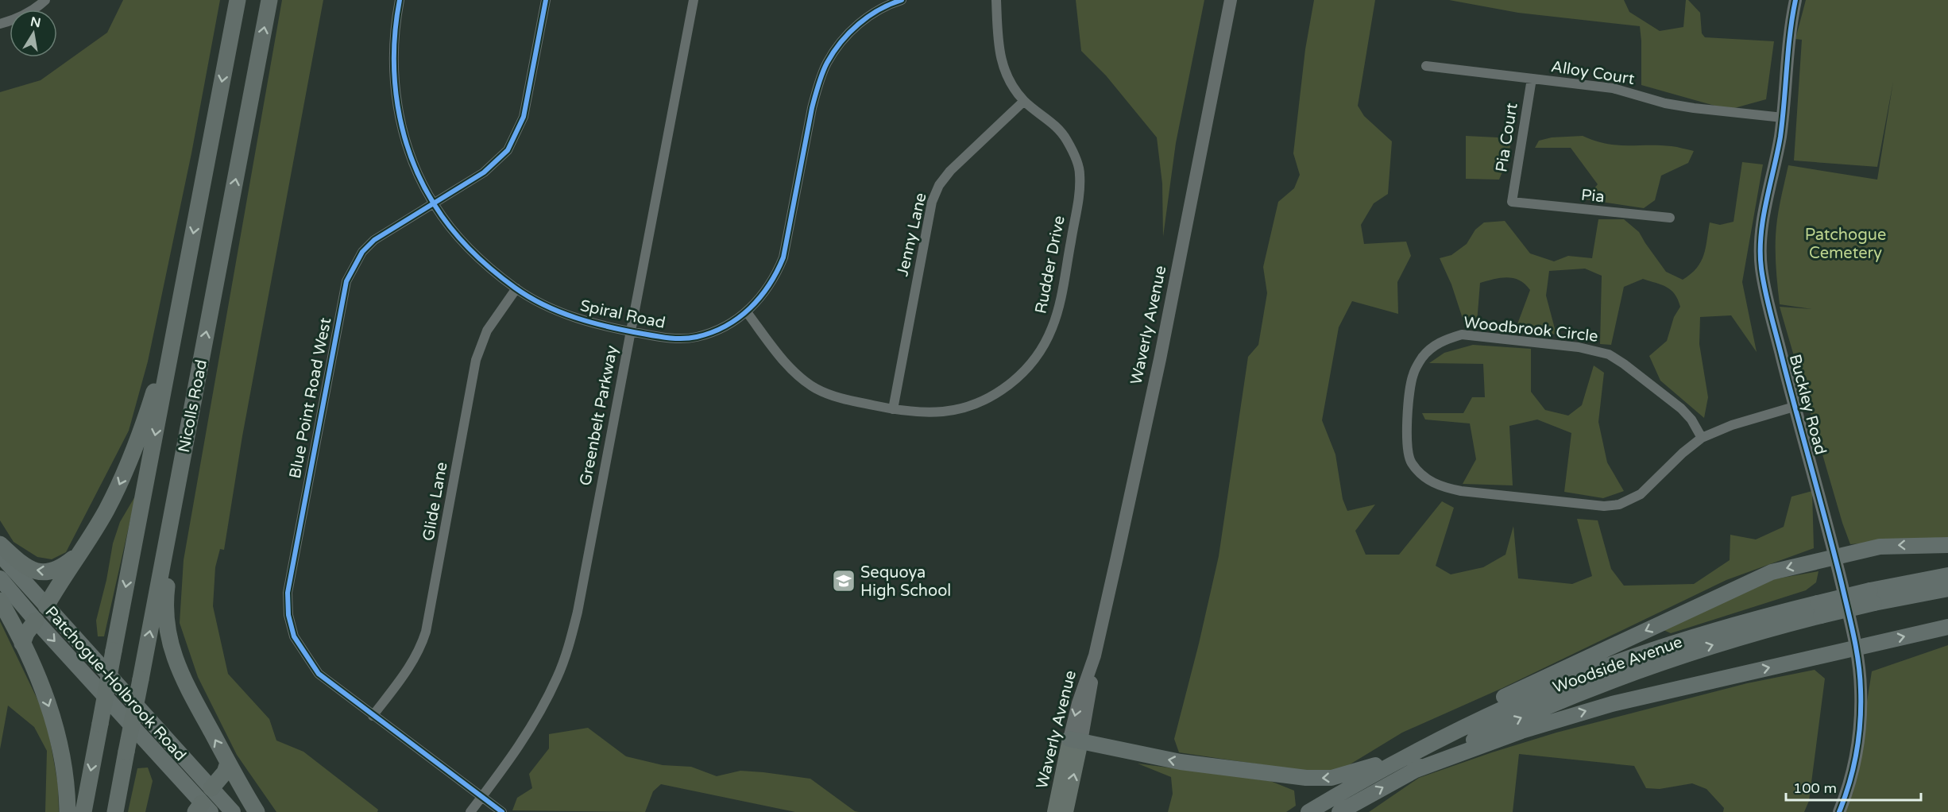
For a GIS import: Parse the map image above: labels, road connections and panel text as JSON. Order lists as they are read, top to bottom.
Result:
{
  "streets": {
    "highway": ["Nicolls Road"],
    "main road": ["Waverly Avenue", "Woodside Avenue", "Patchogue-Holbrook Road"],
    "street": [
      "Alloy Court",
      "Pia Court",
      "Pia",
      "Jenny Lane",
      "Rudder Drive",
      "Spiral Road",
      "Woodbrook Circle",
      "Blue Point Road West",
      "Buckley Road",
      "Greenbelt Parkway",
      "Glide Lane"
    ]
  },
  "crossings": [
    ["Alloy Court", "Pia Court"],
    ["Alloy Court", "Buckley Road"],
    ["Pia Court", "Pia"],
    ["Jenny Lane", "Rudder Drive"],
    ["Rudder Drive", "Spiral Road"],
    ["Spiral Road", "Blue Point Road West"],
    ["Spiral Road", "Greenbelt Parkway"],
    ["Spiral Road", "Glide Lane"],
    ["Woodbrook Circle", "Buckley Road"],
    ["Blue Point Road West", "Greenbelt Parkway"],
    ["Blue Point Road West", "Glide Lane"]
  ],
  "parks": ["Patchogue Cemetery"],
  "places": {
    "school or university": ["Sequoya High School"]
  },
  "scale_bar": "100 m",
  "north": "top"
}
